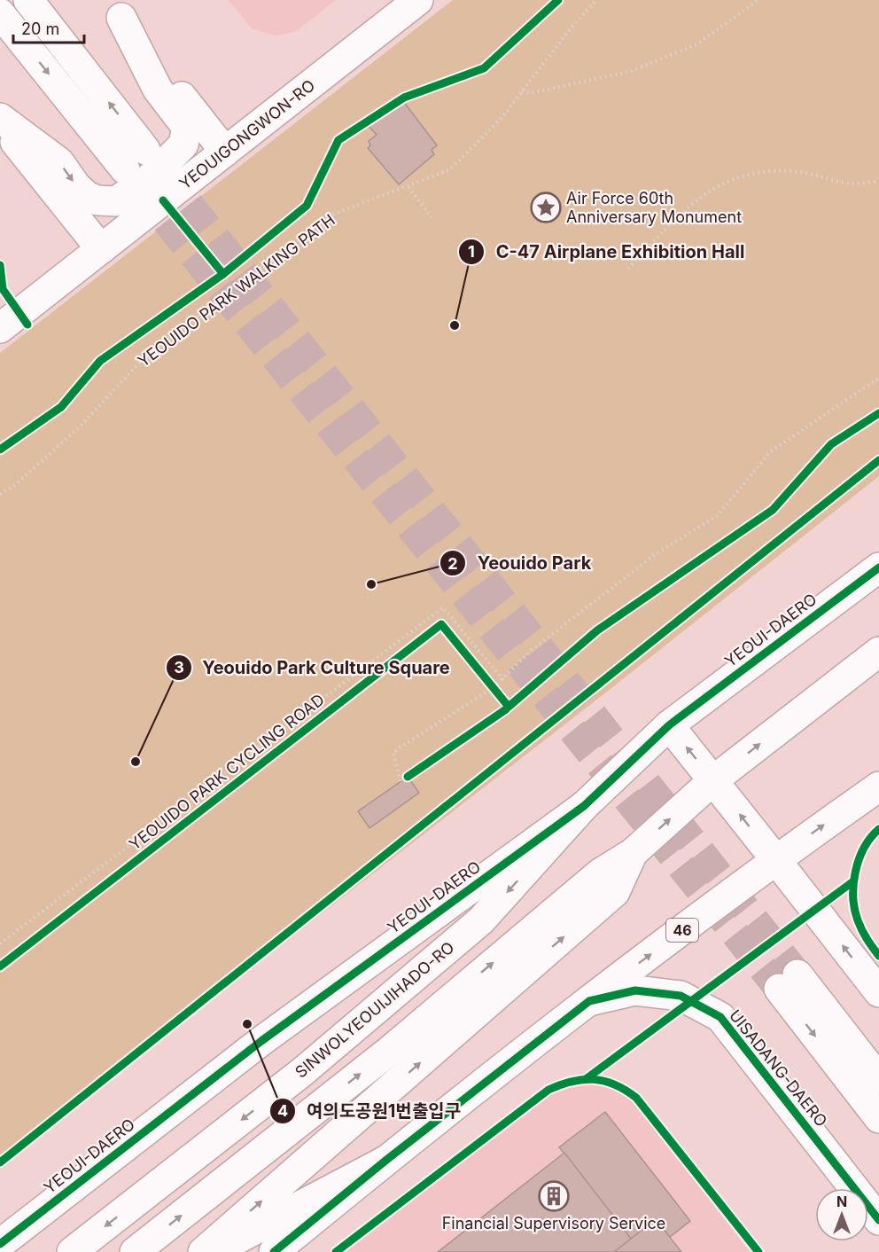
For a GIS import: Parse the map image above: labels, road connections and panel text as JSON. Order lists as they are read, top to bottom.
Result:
{
  "streets": {
    "main road": [
      "YEOUIGONGWON-RO",
      "YEOUI-DAERO",
      "46",
      "SINWOLYEOUIJIHADO-RO",
      "UISADANG-DAERO"
    ],
    "path": ["YEOUIDO PARK WALKING PATH"],
    "cycle path": ["YEOUIDO PARK CYCLING ROAD"]
  },
  "crossings": [
    ["YEOUI-DAERO", "SINWOLYEOUIJIHADO-RO"],
    ["46", "UISADANG-DAERO"]
  ],
  "places": {
    "place": ["Air Force 60th Anniversary Monument"],
    "other": [
      "C-47 Airplane Exhibition Hall",
      "Yeouido Park",
      "Yeouido Park Culture Square",
      "여의도공원1번출입구"
    ],
    "building": ["Financial Supervisory Service"]
  },
  "scale_bar": "20 m",
  "north": "top"
}
